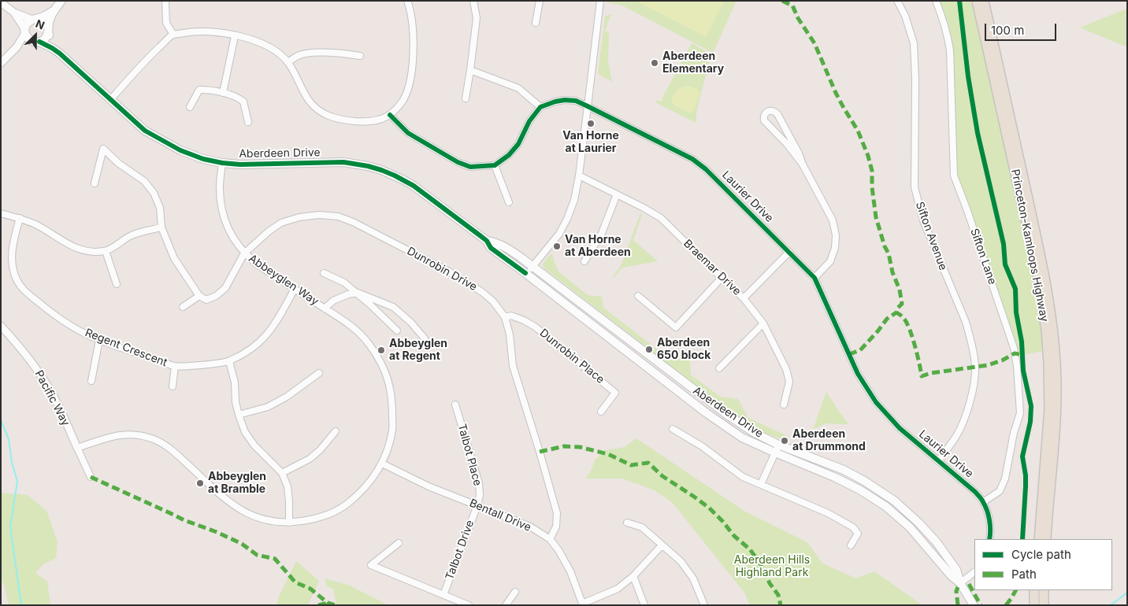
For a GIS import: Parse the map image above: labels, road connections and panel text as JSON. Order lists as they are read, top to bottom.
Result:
{
  "streets": {
    "main road": ["Aberdeen Drive", "Princeton-Kamloops Highway"],
    "street": [
      "Laurier Drive",
      "Sifton Avenue",
      "Sifton Lane",
      "Braemar Drive",
      "Dunrobin Drive",
      "Abbeyglen Way",
      "Regent Crescent",
      "Dunrobin Place",
      "Pacific Way",
      "Talbot Place",
      "Bentall Drive",
      "Talbot Drive"
    ]
  },
  "crossings": [
    ["Aberdeen Drive", "Abbeyglen Way"],
    ["Laurier Drive", "Sifton Avenue"],
    ["Laurier Drive", "Sifton Lane"],
    ["Dunrobin Drive", "Abbeyglen Way"],
    ["Dunrobin Drive", "Dunrobin Place"],
    ["Dunrobin Drive", "Bentall Drive"],
    ["Abbeyglen Way", "Regent Crescent"],
    ["Abbeyglen Way", "Pacific Way"],
    ["Abbeyglen Way", "Bentall Drive"],
    ["Talbot Place", "Bentall Drive"],
    ["Talbot Place", "Talbot Drive"],
    ["Bentall Drive", "Talbot Drive"]
  ],
  "parks": ["Aberdeen Hills Highland Park"],
  "places": [
    "Aberdeen Elementary",
    "Van Horne at Laurier",
    "Van Horne at Aberdeen",
    "Aberdeen 650 block",
    "Abbeyglen at Regent",
    "Aberdeen at Drummond",
    "Abbeyglen at Bramble"
  ],
  "legend": ["Cycle path", "Path"],
  "scale_bar": "100 m",
  "north": "top right"
}
